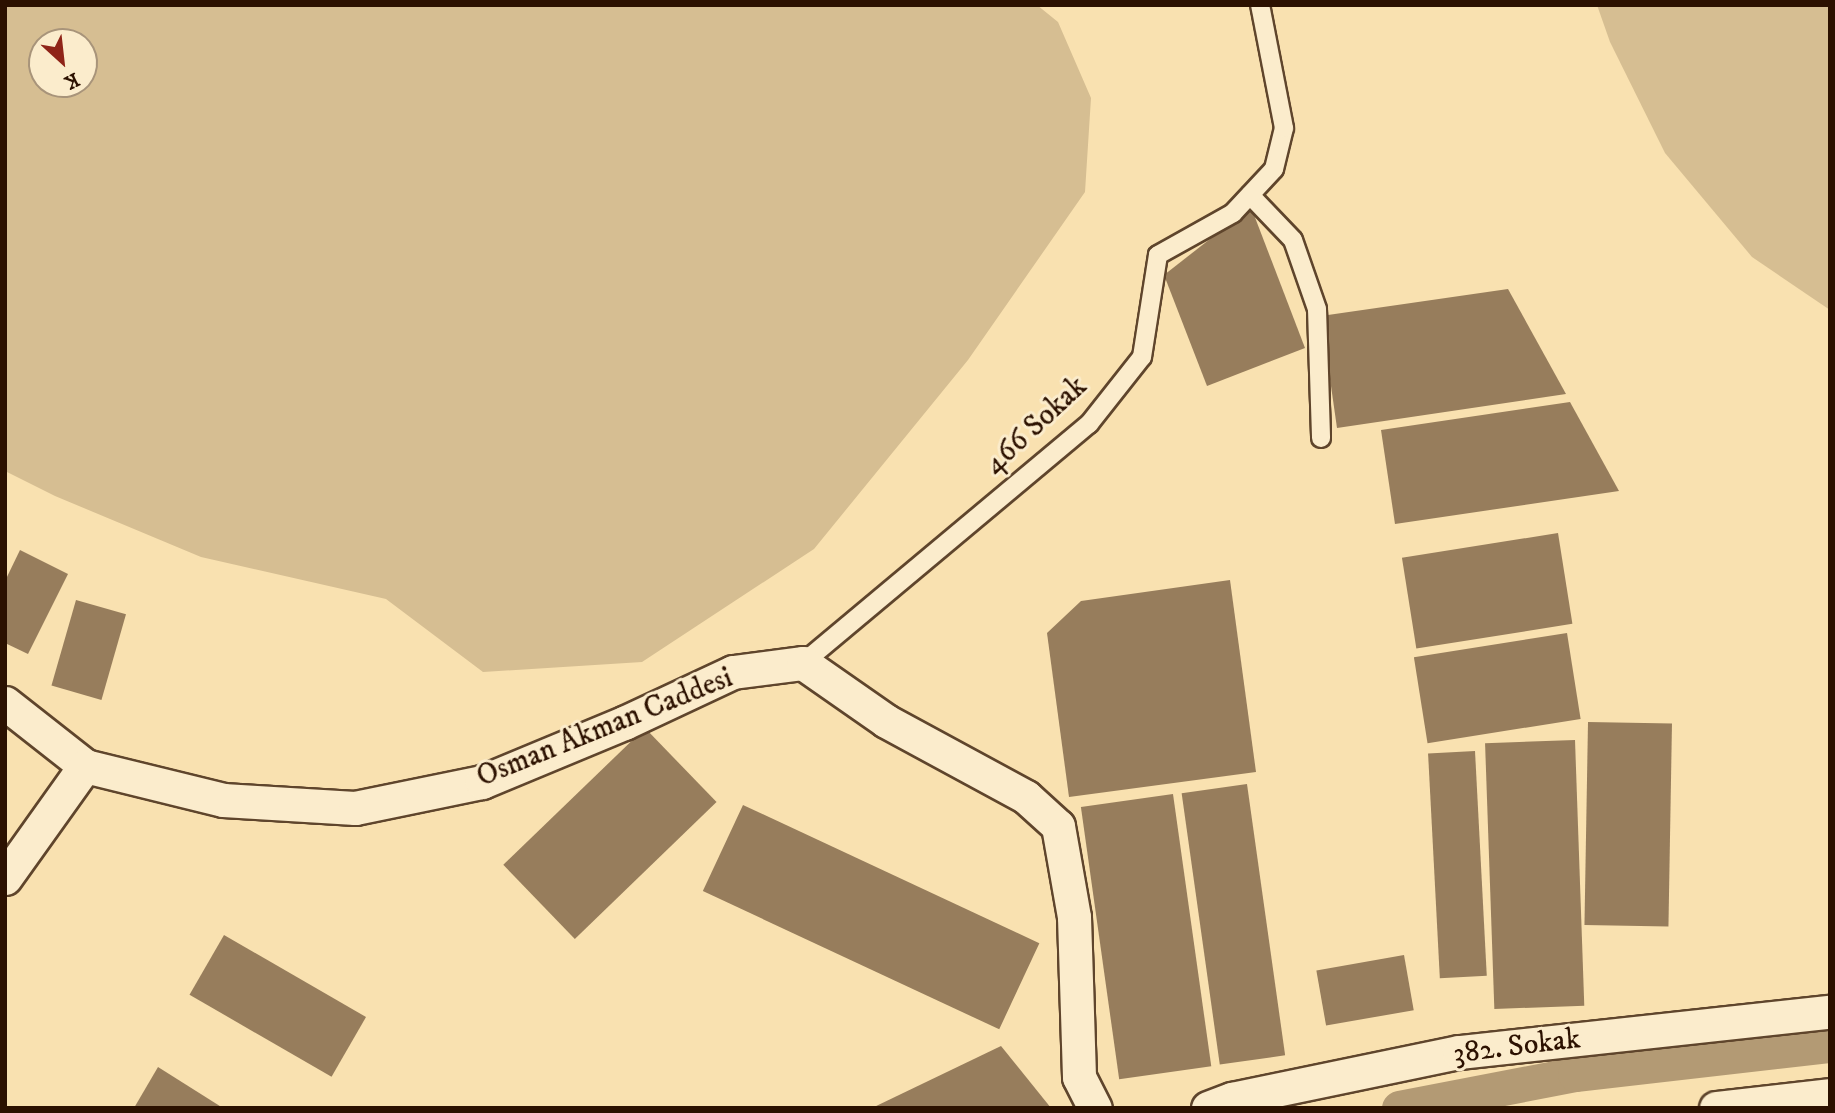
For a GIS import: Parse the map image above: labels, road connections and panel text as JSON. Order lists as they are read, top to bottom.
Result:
{
  "streets": {
    "street": ["Osman Akman Caddesi", "382. Sokak"],
    "lane": ["466 Sokak"]
  },
  "crossings": [
    ["466 Sokak", "Osman Akman Caddesi"]
  ],
  "north": "bottom right"
}
